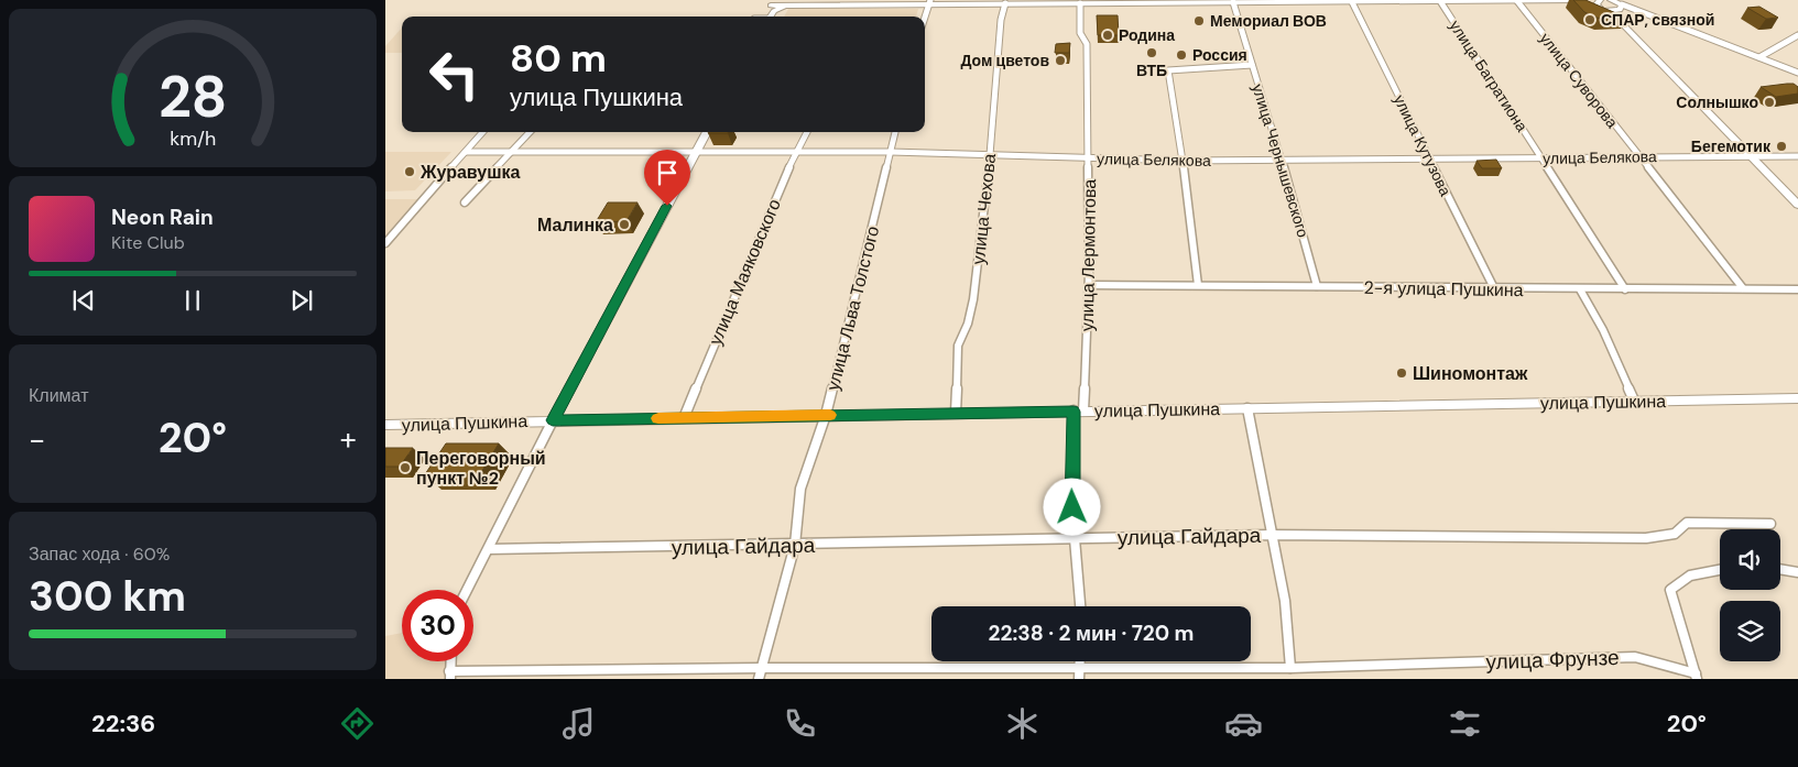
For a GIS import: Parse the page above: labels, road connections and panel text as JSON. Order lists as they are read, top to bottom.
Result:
{
  "streets": {
    "street": [
      "улица Багратиона",
      "улица Суворова",
      "улица Кутузова",
      "улица Белякова",
      "улица Чернышевского",
      "улица Чехова",
      "улица Лермонтова",
      "улица Маяковского",
      "2-я улица Пушкина",
      "улица Льва Толстого",
      "улица Пушкина",
      "улица Гайдара",
      "улица Фрунзе"
    ]
  },
  "crossings": [
    ["улица Багратиона", "улица Белякова"],
    ["улица Багратиона", "2-я улица Пушкина"],
    ["улица Суворова", "улица Белякова"],
    ["улица Суворова", "2-я улица Пушкина"],
    ["улица Кутузова", "улица Белякова"],
    ["улица Кутузова", "2-я улица Пушкина"],
    ["улица Белякова", "улица Чернышевского"],
    ["улица Белякова", "улица Чехова"],
    ["улица Белякова", "улица Лермонтова"],
    ["улица Белякова", "улица Маяковского"],
    ["улица Белякова", "улица Льва Толстого"],
    ["улица Чернышевского", "2-я улица Пушкина"],
    ["улица Чехова", "улица Пушкина"],
    ["улица Лермонтова", "2-я улица Пушкина"],
    ["улица Лермонтова", "улица Пушкина"],
    ["улица Лермонтова", "улица Гайдара"],
    ["улица Маяковского", "улица Пушкина"],
    ["улица Льва Толстого", "улица Пушкина"],
    ["улица Льва Толстого", "улица Гайдара"],
    ["улица Льва Толстого", "улица Фрунзе"]
  ],
  "places": [
    "СПАР, связной",
    "Мемориал ВОВ",
    "Родина",
    "ВТБ",
    "Россия",
    "Дом цветов",
    "Солнышко",
    "Бегемотик",
    "Журавушка",
    "Малинка",
    "Шиномонтаж",
    "Переговорный пункт №2"
  ],
  "page": {
    "turn": ["80 m", "улица Пушкина"],
    "song": ["Neon Rain", "Kite Club"],
    "tile": [
      "Климат",
      ["Запас хода · 60%", "300 km"]
    ],
    "heat": ["−", "20°", "+"],
    "limit": "30",
    "trip": "22:38 · 2 мин · 720 m",
    "tabs": ["22:36", "20°"],
    "gauge": ["28", "km/h"]
  }
}
